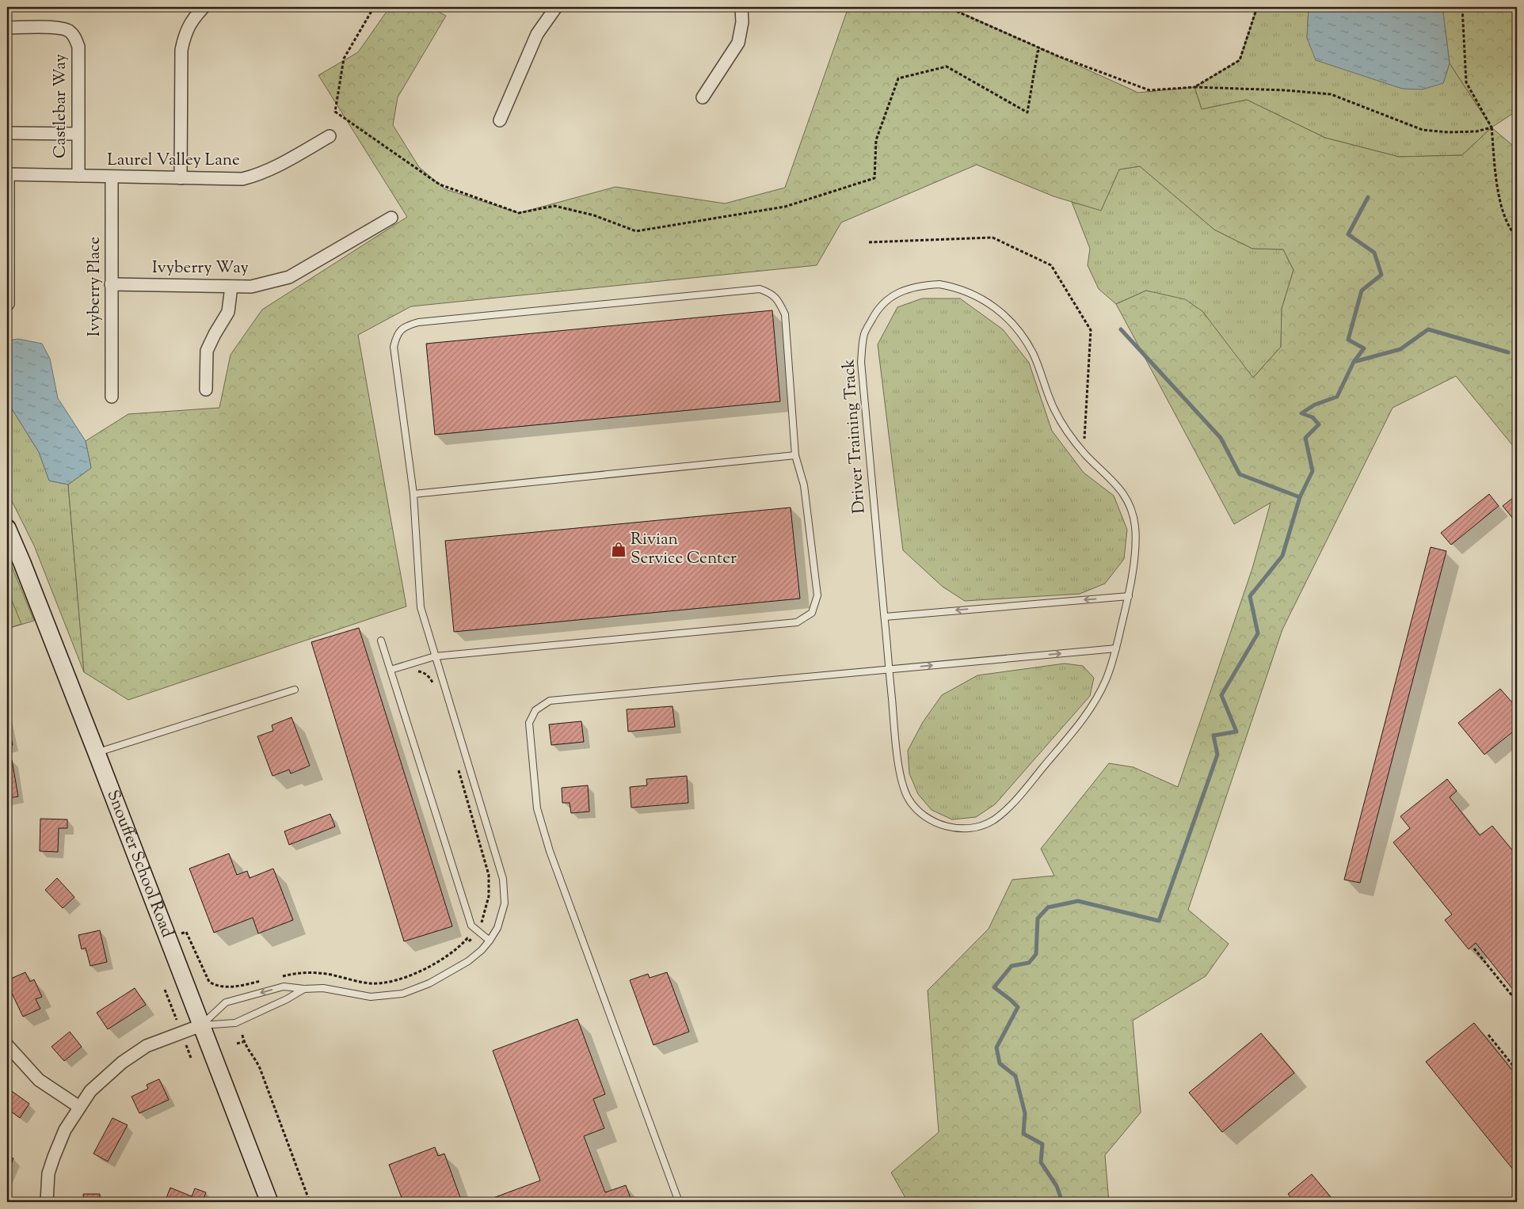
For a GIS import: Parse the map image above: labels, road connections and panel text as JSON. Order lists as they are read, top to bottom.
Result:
{
  "streets": {
    "main road": ["Snouffer School Road"],
    "street": [
      "Castlebar Way",
      "Laurel Valley Lane",
      "Ivyberry Way",
      "Ivyberry Place"
    ],
    "lane": ["Driver Training Track"]
  },
  "crossings": [
    ["Castlebar Way", "Laurel Valley Lane"],
    ["Laurel Valley Lane", "Ivyberry Place"],
    ["Ivyberry Way", "Ivyberry Place"]
  ],
  "places": {
    "shop": ["Rivian Service Center"]
  }
}
